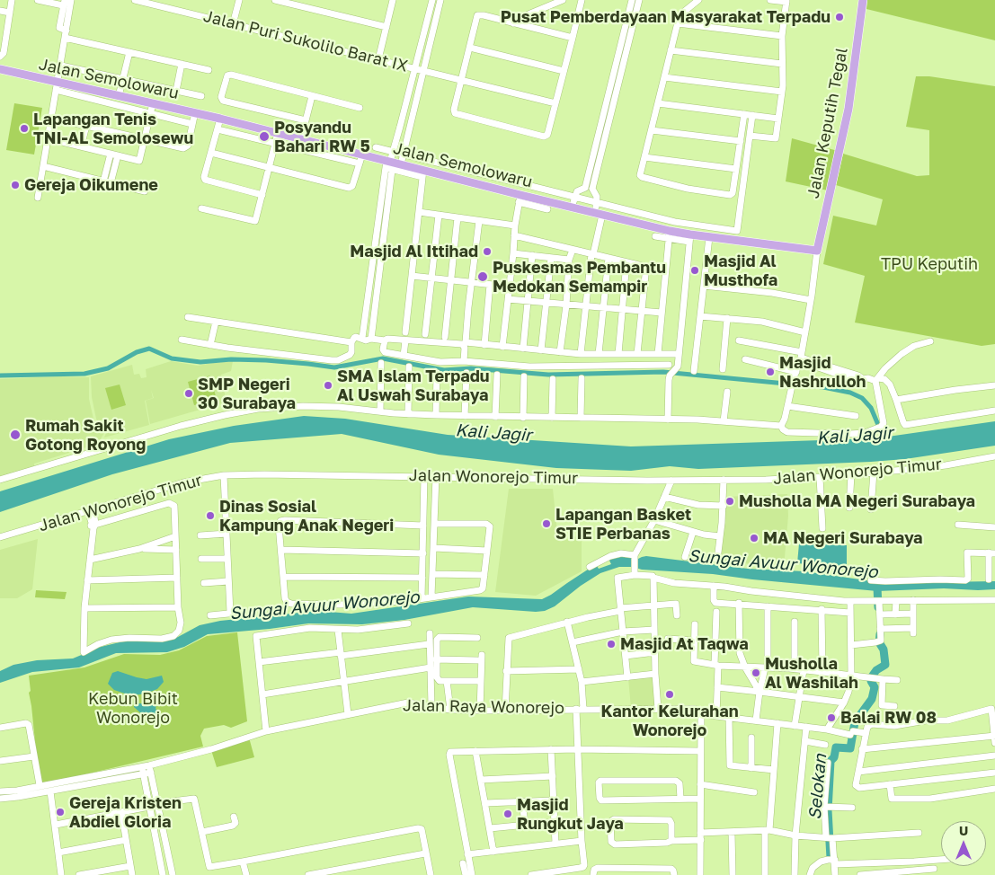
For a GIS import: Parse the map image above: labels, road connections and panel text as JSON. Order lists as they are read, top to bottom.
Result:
{
  "streets": {
    "main road": ["Jalan Semolowaru", "Jalan Keputih Tegal"],
    "street": ["Jalan Puri Sukolilo Barat IX", "Jalan Wonorejo Timur", "Jalan Raya Wonorejo"]
  },
  "crossings": [
    ["Jalan Semolowaru", "Jalan Keputih Tegal"]
  ],
  "water": ["Kali Jagir", "Sungai Avuur Wonorejo", "Selokan"],
  "parks": ["TPU Keputih", "Kebun Bibit Wonorejo"],
  "places": [
    "Pusat Pemberdayaan Masyarakat Terpadu",
    "Lapangan Tenis TNI-AL Semolosewu",
    "Posyandu Bahari RW 5",
    "Gereja Oikumene",
    "Masjid Al Ittihad",
    "Masjid Al Musthofa",
    "Puskesmas Pembantu Medokan Semampir",
    "Masjid Nashrulloh",
    "SMA Islam Terpadu Al Uswah Surabaya",
    "SMP Negeri 30 Surabaya",
    "Rumah Sakit Gotong Royong",
    "Musholla MA Negeri Surabaya",
    "Dinas Sosial Kampung Anak Negeri",
    "Lapangan Basket STIE Perbanas",
    "MA Negeri Surabaya",
    "Masjid At Taqwa",
    "Musholla Al Washilah",
    "Kantor Kelurahan Wonorejo",
    "Balai RW 08",
    "Gereja Kristen Abdiel Gloria",
    "Masjid Rungkut Jaya"
  ],
  "north": "top"
}
